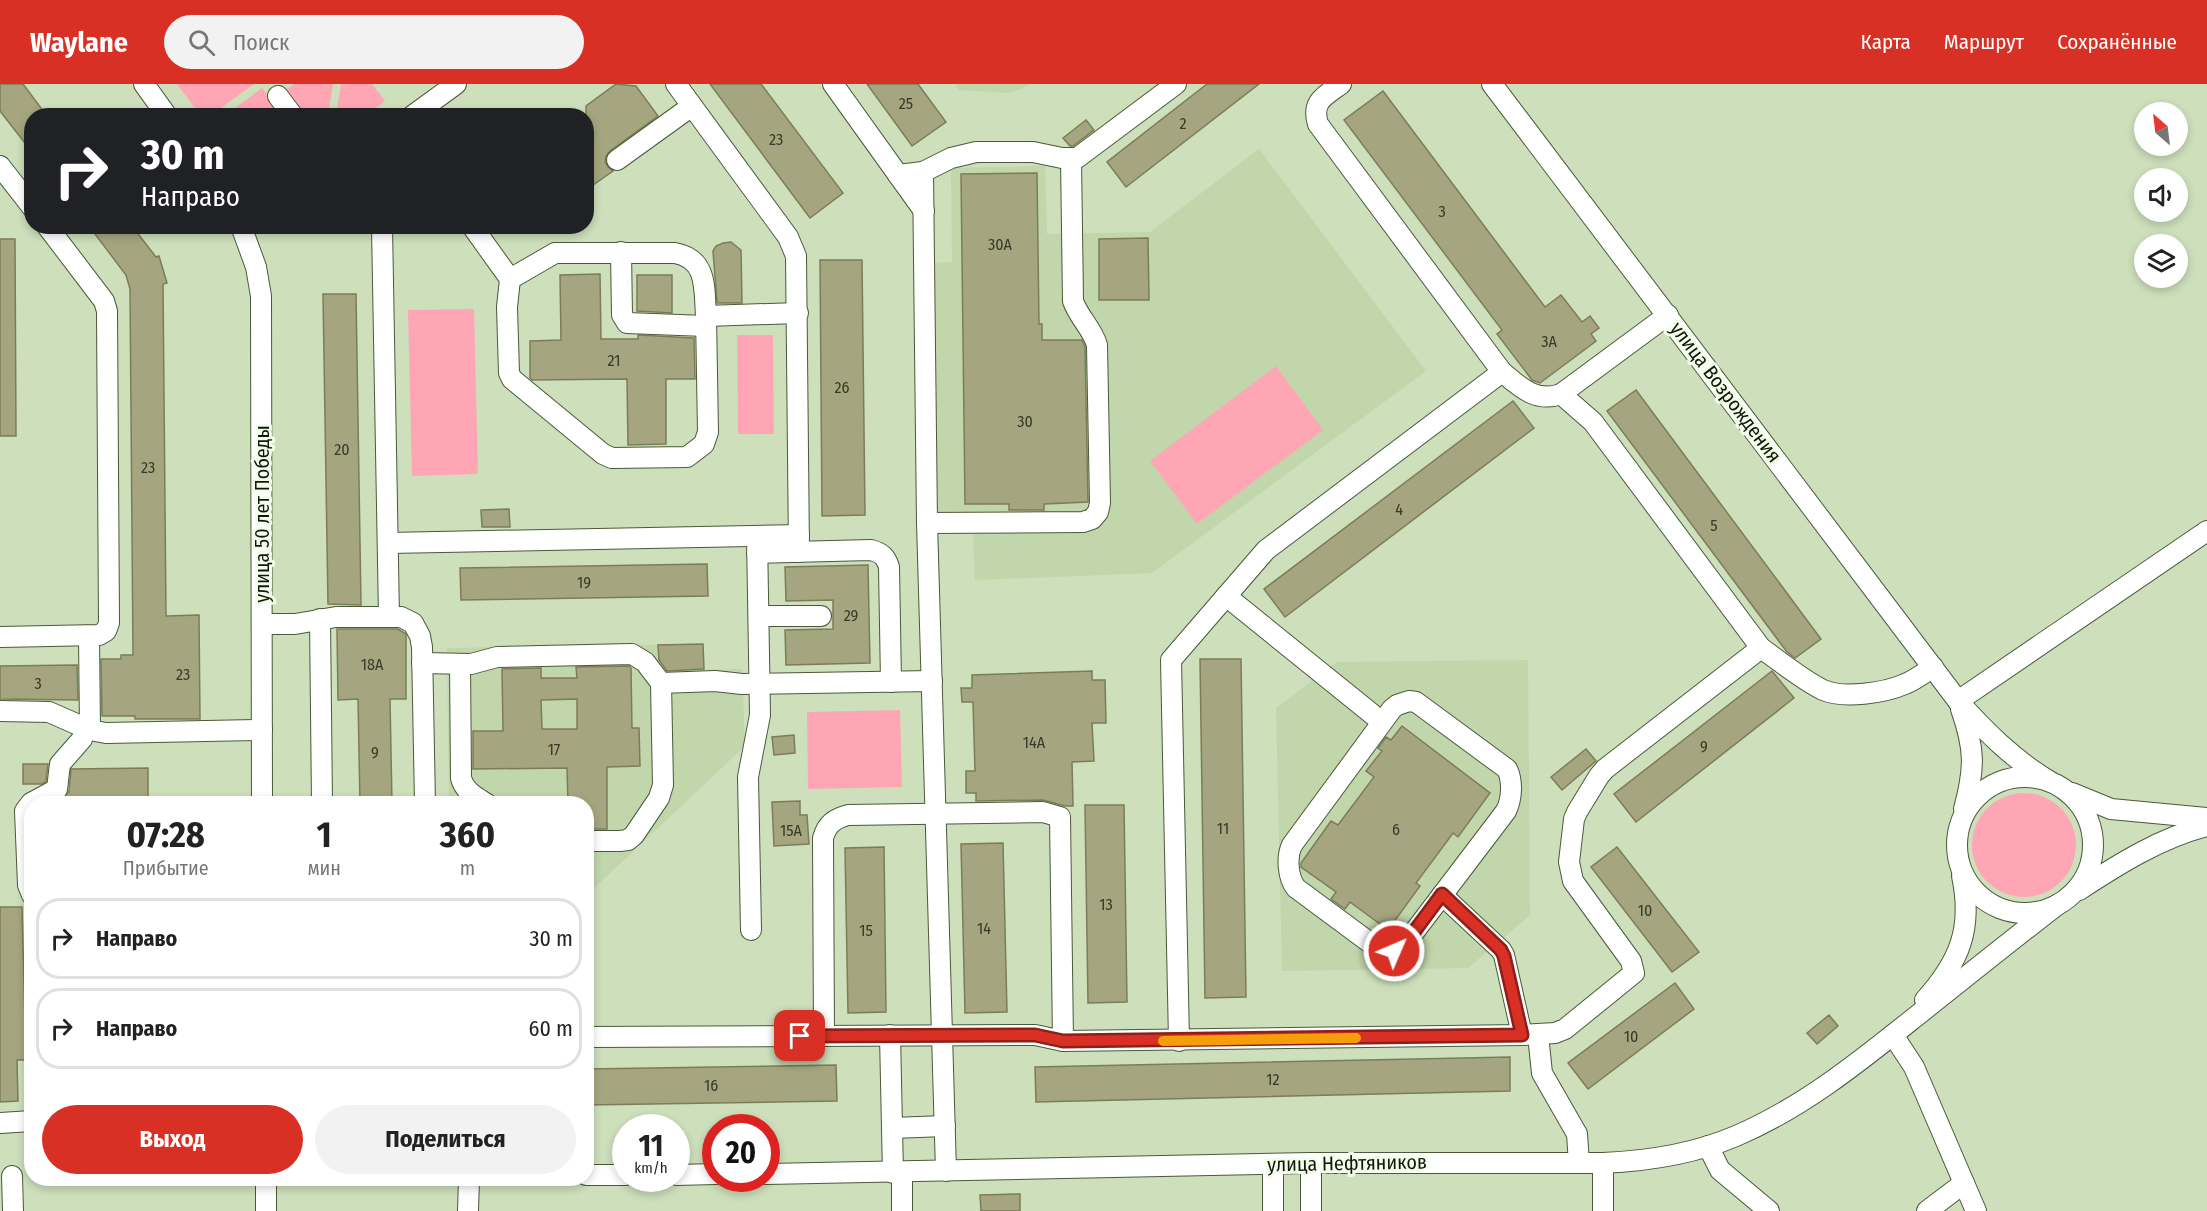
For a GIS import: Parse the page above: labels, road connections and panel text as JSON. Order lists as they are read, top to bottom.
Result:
{
  "streets": {
    "street": ["улица Возрождения", "улица 50 лет Победы", "улица Нефтяников"]
  },
  "house_numbers": [
    "25",
    "2",
    "23",
    "3",
    "30А",
    "3А",
    "21",
    "26",
    "30",
    "20",
    "23",
    "4",
    "5",
    "19",
    "29",
    "18А",
    "23",
    "3",
    "14А",
    "9",
    "17",
    "9",
    "11",
    "6",
    "15А",
    "13",
    "10",
    "14",
    "15",
    "10",
    "12",
    "16"
  ],
  "north": "top left",
  "page": {
    "header": "Waylane",
    "search": "Поиск",
    "nav": ["Карта", "Маршрут", "Сохранённые"],
    "turn": ["30 m", "Направо"],
    "eta": [
      "07:28",
      "Прибытие",
      "1",
      "мин",
      "360",
      "m"
    ],
    "list": [
      {
        "name": "Направо",
        "value": "30 m"
      },
      {
        "name": "Направо",
        "value": "60 m"
      }
    ],
    "buttons": ["Выход", "Поделиться"],
    "speed": "11 km/h",
    "limit": "20"
  }
}
